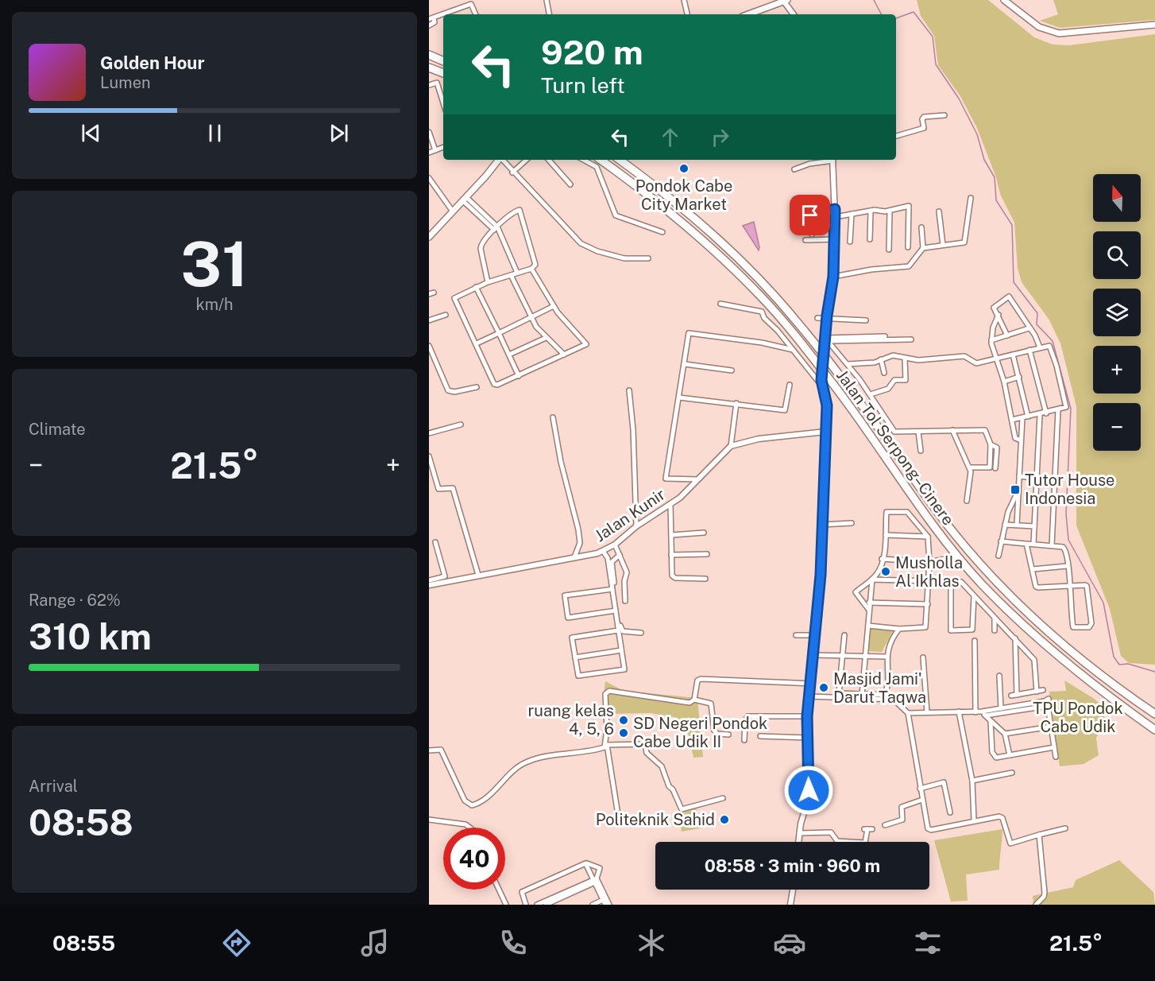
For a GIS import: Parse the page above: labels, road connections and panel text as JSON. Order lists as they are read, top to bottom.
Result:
{
  "streets": {
    "highway": ["Jalan Tol Serpong–Cinere"],
    "street": ["Jalan Kunir"]
  },
  "parks": ["TPU Pondok Cabe Udik"],
  "places": {
    "other": [
      "Pondok Cabe City Market",
      "Musholla Al Ikhlas",
      "Masjid Jami' Darut Taqwa",
      "ruang kelas 4, 5, 6",
      "SD Negeri Pondok Cabe Udik II",
      "Politeknik Sahid"
    ],
    "transit": ["Tutor House Indonesia"]
  },
  "north": "top",
  "page": {
    "turn": ["920 m", "Turn left"],
    "song": ["Golden Hour", "Lumen"],
    "map_buttons": ["+", "−"],
    "tile": [
      ["31", "km/h"],
      "Climate",
      ["Range · 62%", "310 km"],
      ["Arrival", "08:58"]
    ],
    "heat": ["−", "21.5°", "+"],
    "limit": "40",
    "trip": "08:58 · 3 min · 960 m",
    "tabs": ["08:55", "21.5°"]
  }
}
